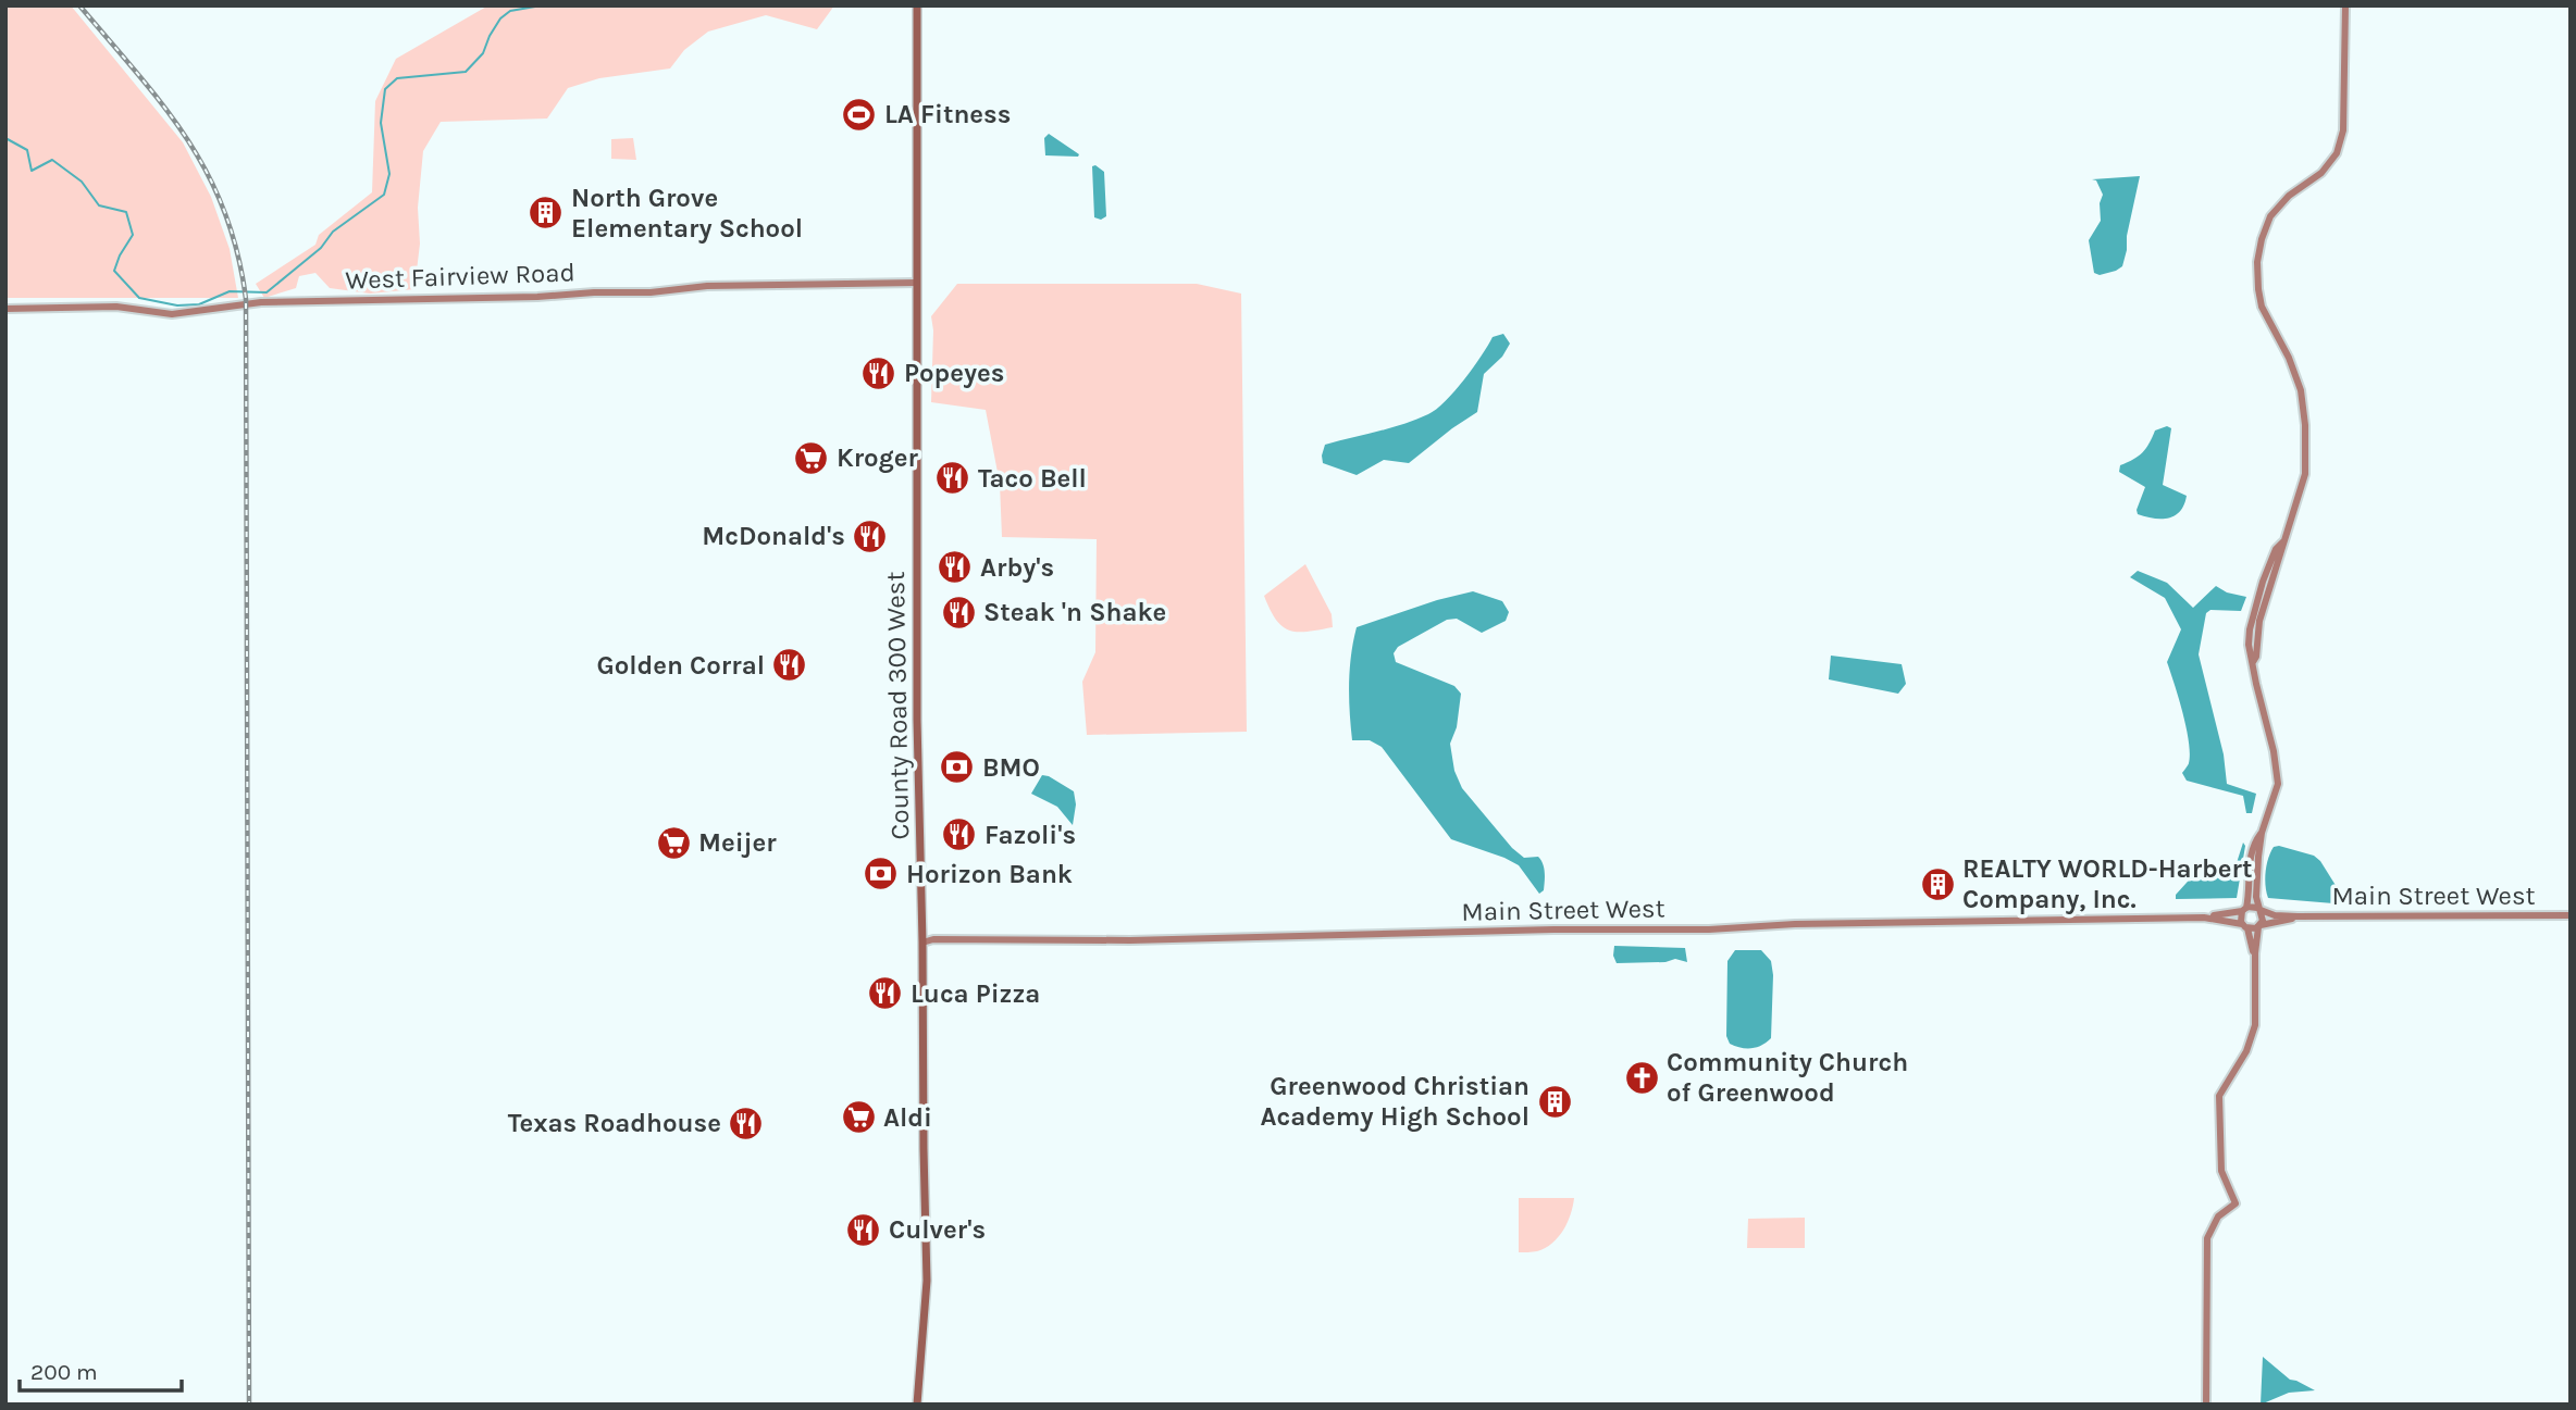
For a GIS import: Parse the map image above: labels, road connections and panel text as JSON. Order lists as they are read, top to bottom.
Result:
{
  "streets": {
    "main road": ["County Road 300 West"],
    "street": ["West Fairview Road", "Main Street West"]
  },
  "crossings": [
    ["West Fairview Road", "County Road 300 West"],
    ["County Road 300 West", "Main Street West"]
  ],
  "places": {
    "sports": ["LA Fitness"],
    "building": ["North Grove Elementary School", "REALTY WORLD-Harbert Company, Inc.", "Greenwood Christian Academy High School"],
    "restaurant": [
      "Popeyes",
      "Taco Bell",
      "McDonald's",
      "Arby's",
      "Steak 'n Shake",
      "Golden Corral",
      "Fazoli's",
      "Luca Pizza",
      "Texas Roadhouse",
      "Culver's"
    ],
    "supermarket": ["Kroger", "Meijer", "Aldi"],
    "bank": ["BMO", "Horizon Bank"],
    "church": ["Community Church of Greenwood"]
  },
  "scale_bar": "200 m"
}
